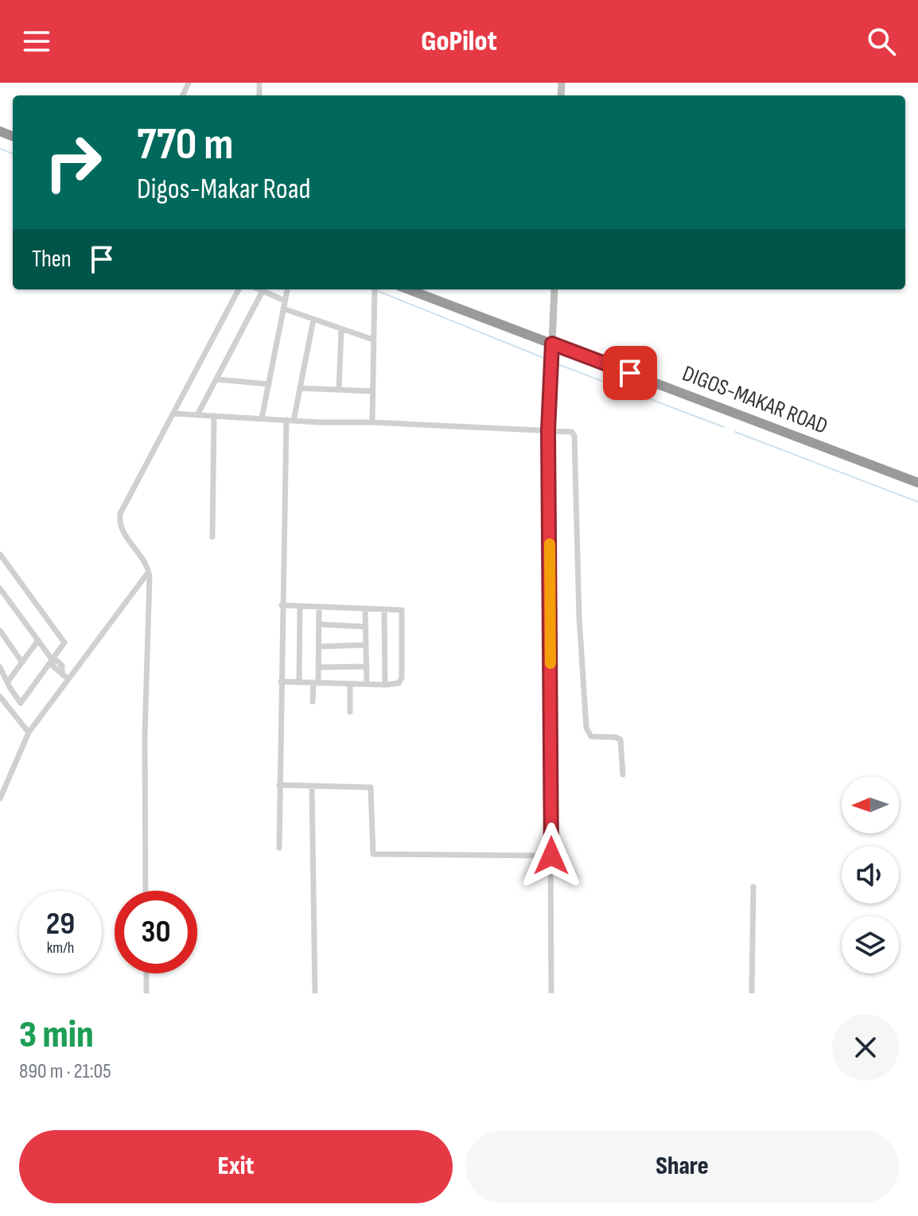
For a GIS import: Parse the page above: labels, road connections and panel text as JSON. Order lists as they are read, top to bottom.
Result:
{
  "streets": {
    "highway": ["DIGOS-MAKAR ROAD"]
  },
  "north": "left",
  "page": {
    "header": "GoPilot",
    "turn": ["770 m", "Digos-Makar Road"],
    "then": "Then",
    "speed": "29 km/h",
    "limit": "30",
    "heading": ["3 min", "890 m · 21:05"],
    "buttons": ["Exit", "Share"]
  }
}
